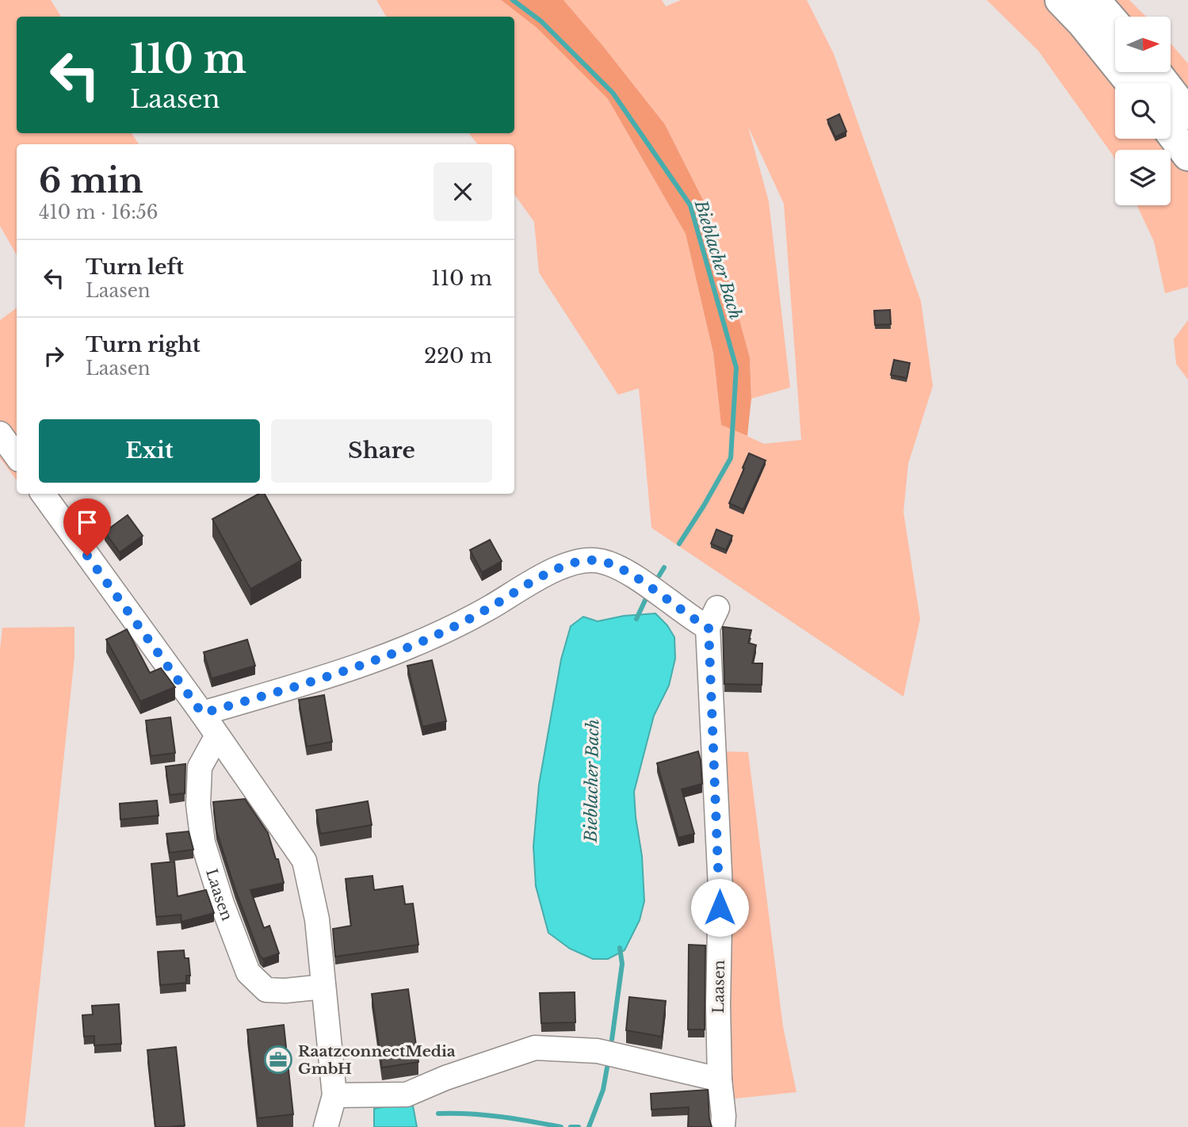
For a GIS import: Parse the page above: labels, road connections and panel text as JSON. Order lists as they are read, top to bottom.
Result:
{
  "streets": {
    "street": ["Laasen"]
  },
  "water": ["Bieblacher Bach"],
  "places": {
    "office": ["RaatzconnectMedia GmbH"]
  },
  "north": "right",
  "page": {
    "turn": ["110 m", "Laasen"],
    "heading": ["6 min", "410 m · 16:56"],
    "list": [
      {
        "name": "Turn left",
        "note": "Laasen",
        "value": "110 m"
      },
      {
        "name": "Turn right",
        "note": "Laasen",
        "value": "220 m"
      }
    ],
    "buttons": ["Exit", "Share"]
  }
}
